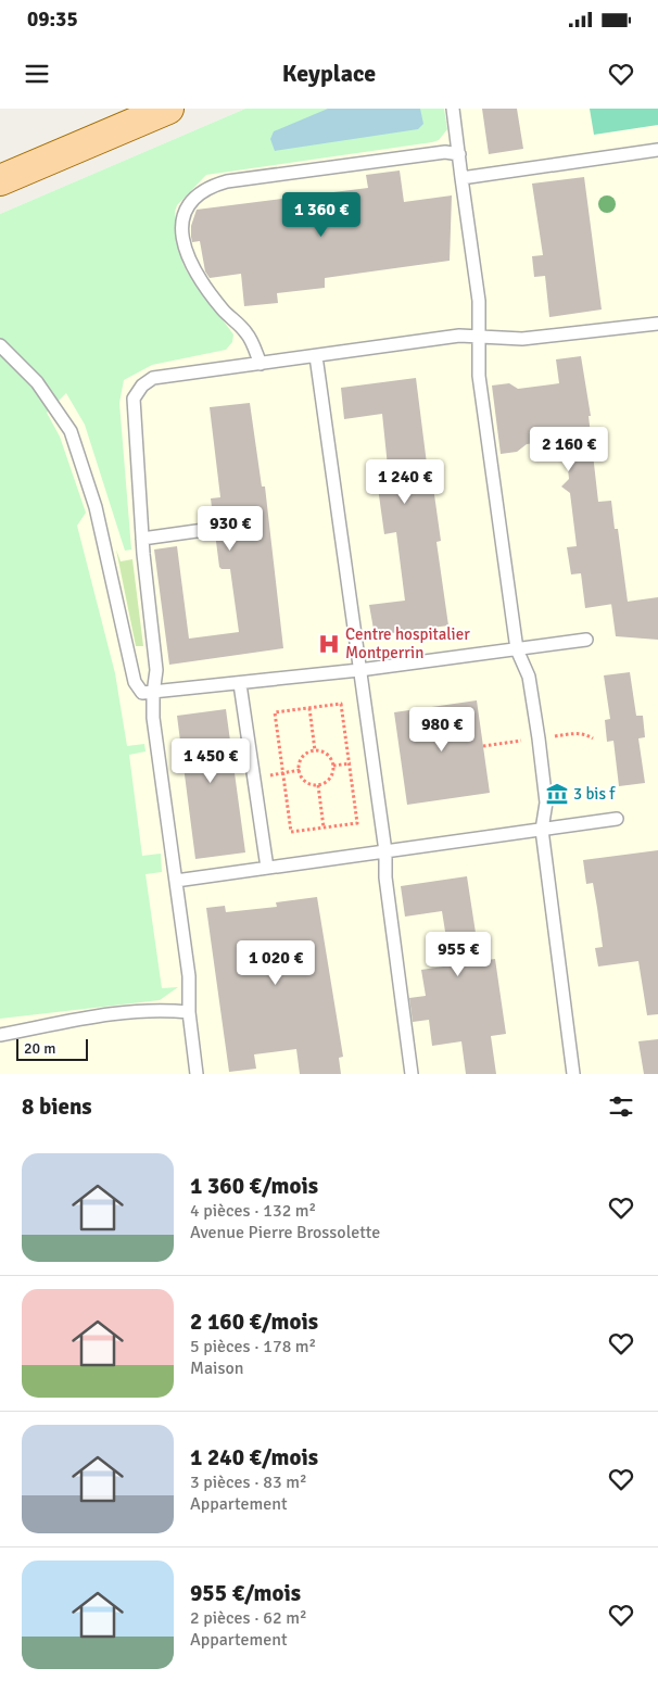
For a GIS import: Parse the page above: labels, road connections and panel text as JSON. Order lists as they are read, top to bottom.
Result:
{
  "places": {
    "hospital": ["Centre hospitalier Montperrin"],
    "museum": ["3 bis f"]
  },
  "scale_bar": "20 m",
  "page": {
    "status": "09:35",
    "header": "Keyplace",
    "price": [
      "1 360 €",
      "2 160 €",
      "1 240 €",
      "930 €",
      "980 €",
      "1 450 €",
      "955 €",
      "1 020 €"
    ],
    "scale": "20 m",
    "heading": "8 biens",
    "list": [
      {
        "name": "1 360 €/mois",
        "note": "4 pièces · 132 m² · Avenue Pierre Brossolette"
      },
      {
        "name": "2 160 €/mois",
        "note": "5 pièces · 178 m² · Maison"
      },
      {
        "name": "1 240 €/mois",
        "note": "3 pièces · 83 m² · Appartement"
      },
      {
        "name": "955 €/mois",
        "note": "2 pièces · 62 m² · Appartement"
      }
    ]
  }
}
